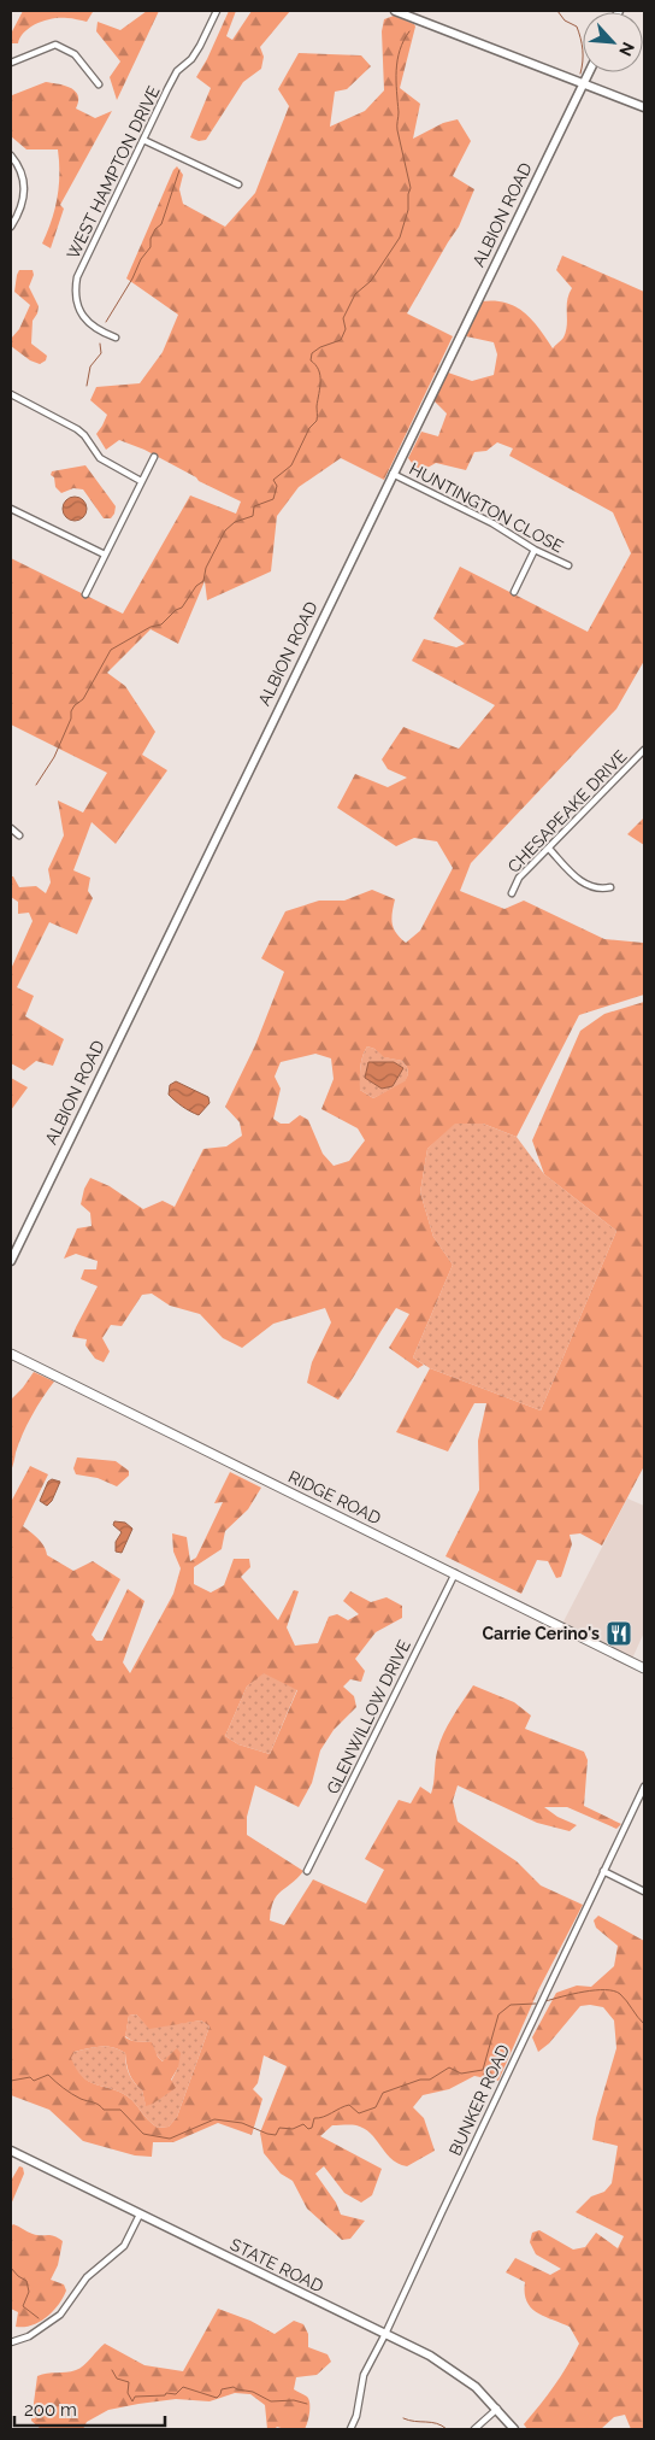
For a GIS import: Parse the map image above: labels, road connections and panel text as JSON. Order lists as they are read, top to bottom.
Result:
{
  "streets": {
    "main road": ["RIDGE ROAD"],
    "street": [
      "WEST HAMPTON DRIVE",
      "ALBION ROAD",
      "HUNTINGTON CLOSE",
      "CHESAPEAKE DRIVE",
      "GLENWILLOW DRIVE",
      "BUNKER ROAD",
      "STATE ROAD"
    ]
  },
  "crossings": [
    ["ALBION ROAD", "HUNTINGTON CLOSE"],
    ["RIDGE ROAD", "GLENWILLOW DRIVE"],
    ["BUNKER ROAD", "STATE ROAD"]
  ],
  "places": {
    "restaurant": ["Carrie Cerino's"]
  },
  "scale_bar": "200 m",
  "north": "bottom right"
}
